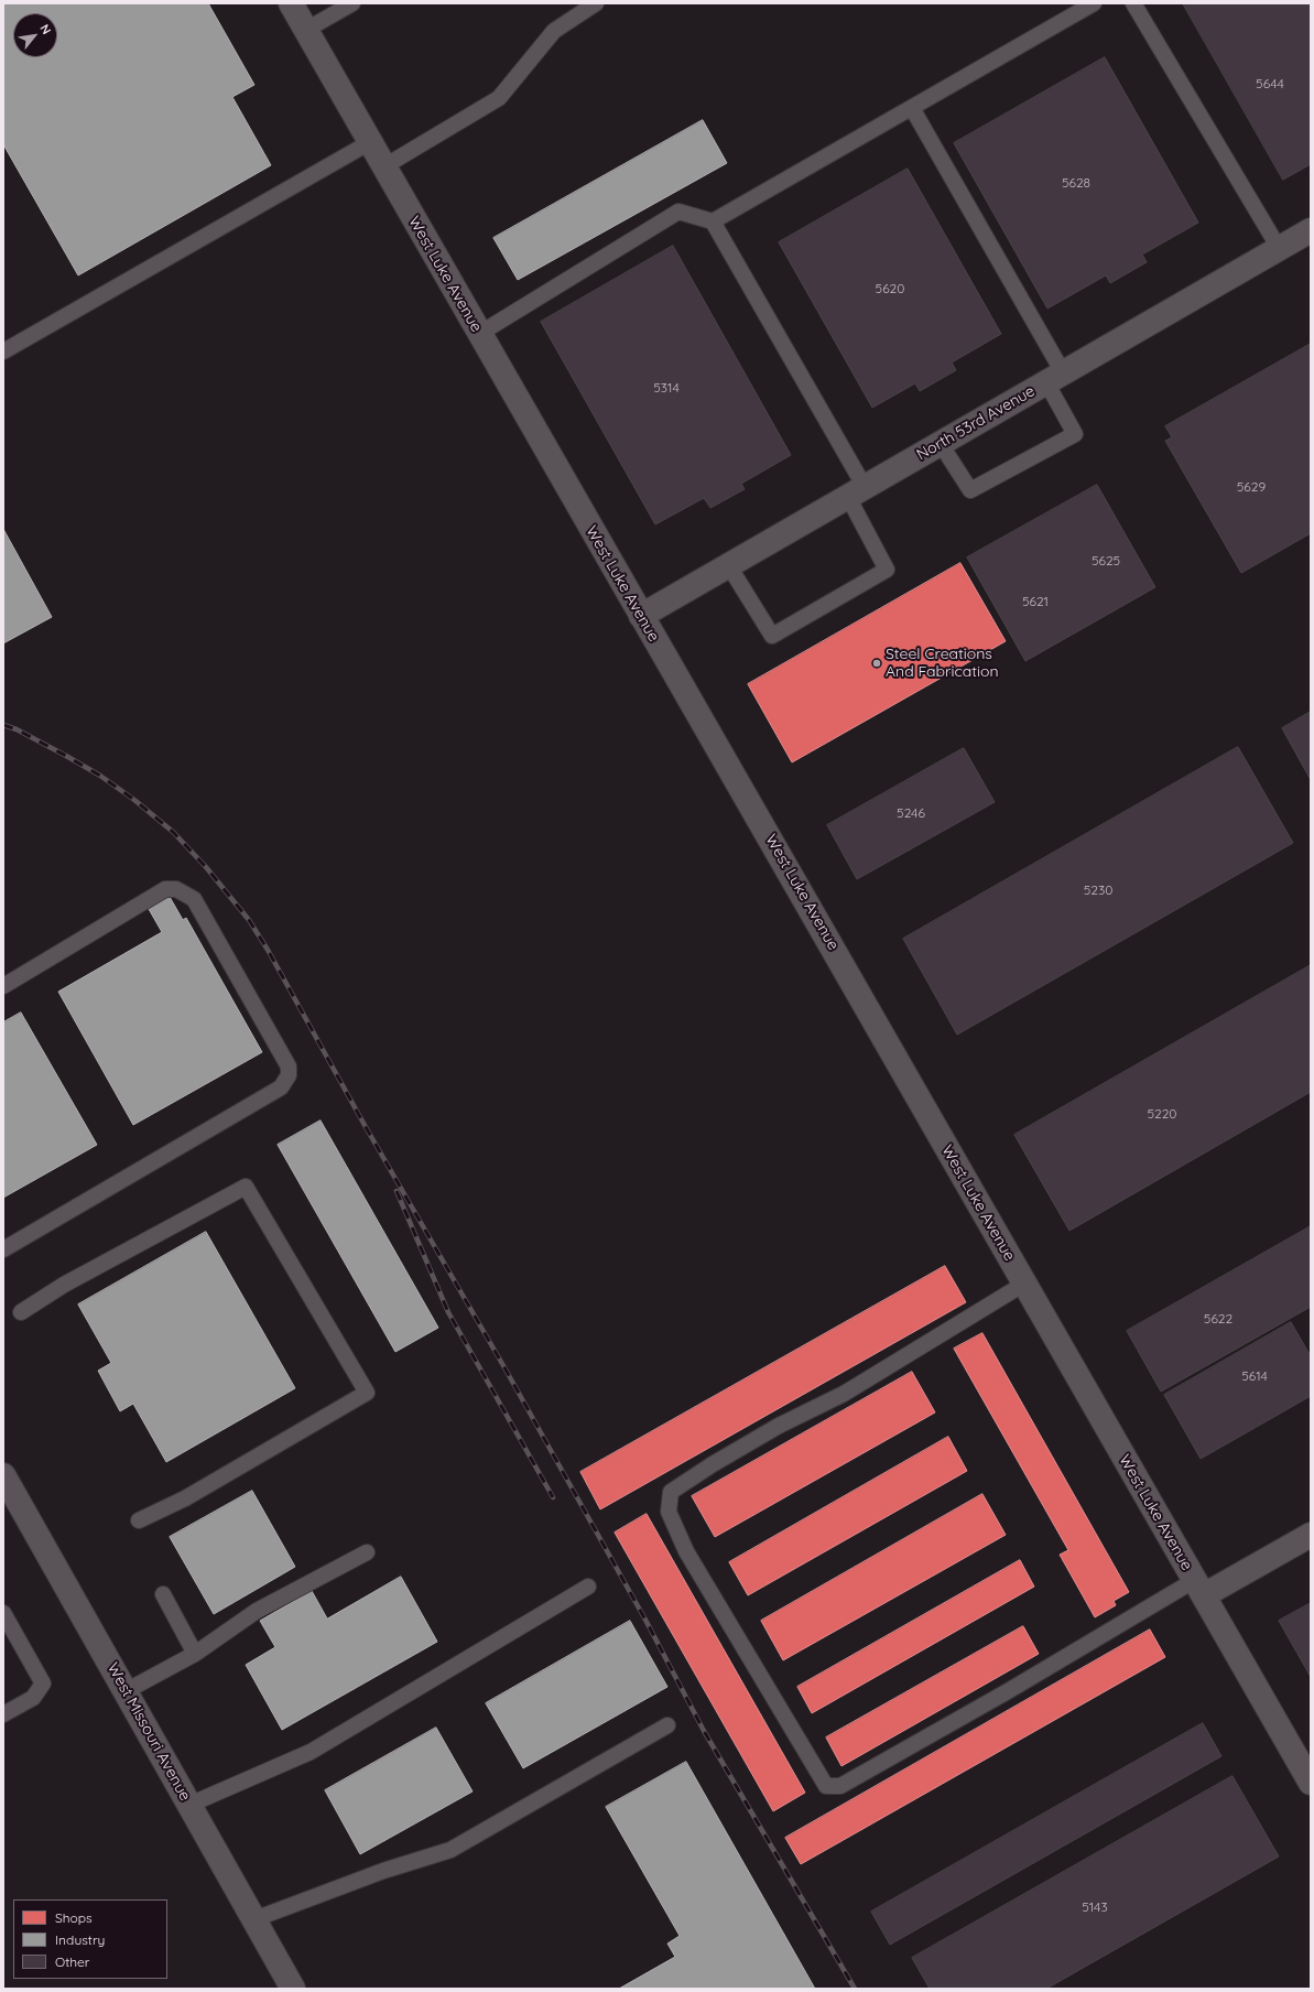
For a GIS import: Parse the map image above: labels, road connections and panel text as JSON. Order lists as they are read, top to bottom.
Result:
{
  "streets": {
    "street": ["West Luke Avenue", "North 53rd Avenue", "West Missouri Avenue"]
  },
  "crossings": [
    ["West Luke Avenue", "North 53rd Avenue"]
  ],
  "places": ["Steel Creations And Fabrication"],
  "house_numbers": [
    "5644",
    "5628",
    "5620",
    "5314",
    "5629",
    "5625",
    "5621",
    "5246",
    "5230",
    "5220",
    "5622",
    "5614",
    "5143"
  ],
  "legend": ["Shops", "Industry", "Other"],
  "north": "top right"
}
